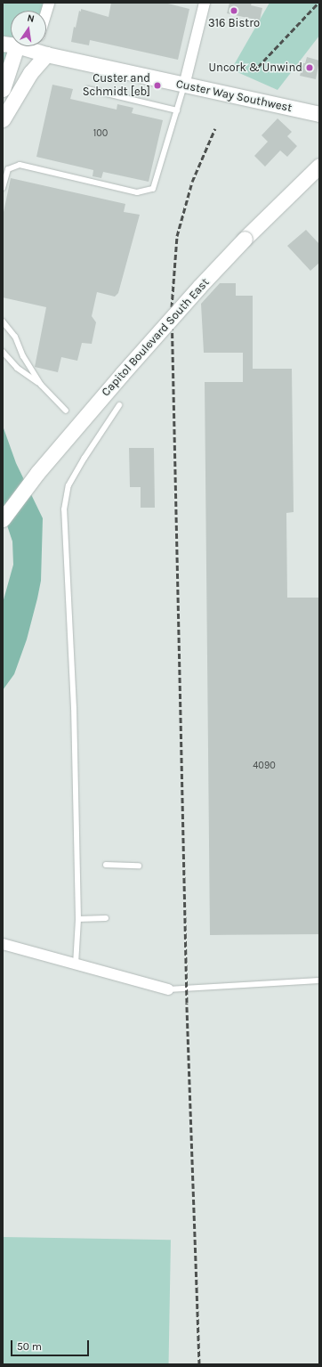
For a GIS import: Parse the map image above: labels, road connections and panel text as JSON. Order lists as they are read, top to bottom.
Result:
{
  "streets": {
    "main road": ["Custer Way Southwest", "Capitol Boulevard South East"]
  },
  "places": ["316 Bistro", "Uncork & Unwind", "Custer and Schmidt [eb]"],
  "house_numbers": ["100", "4090"],
  "scale_bar": "50 m",
  "north": "top"
}
